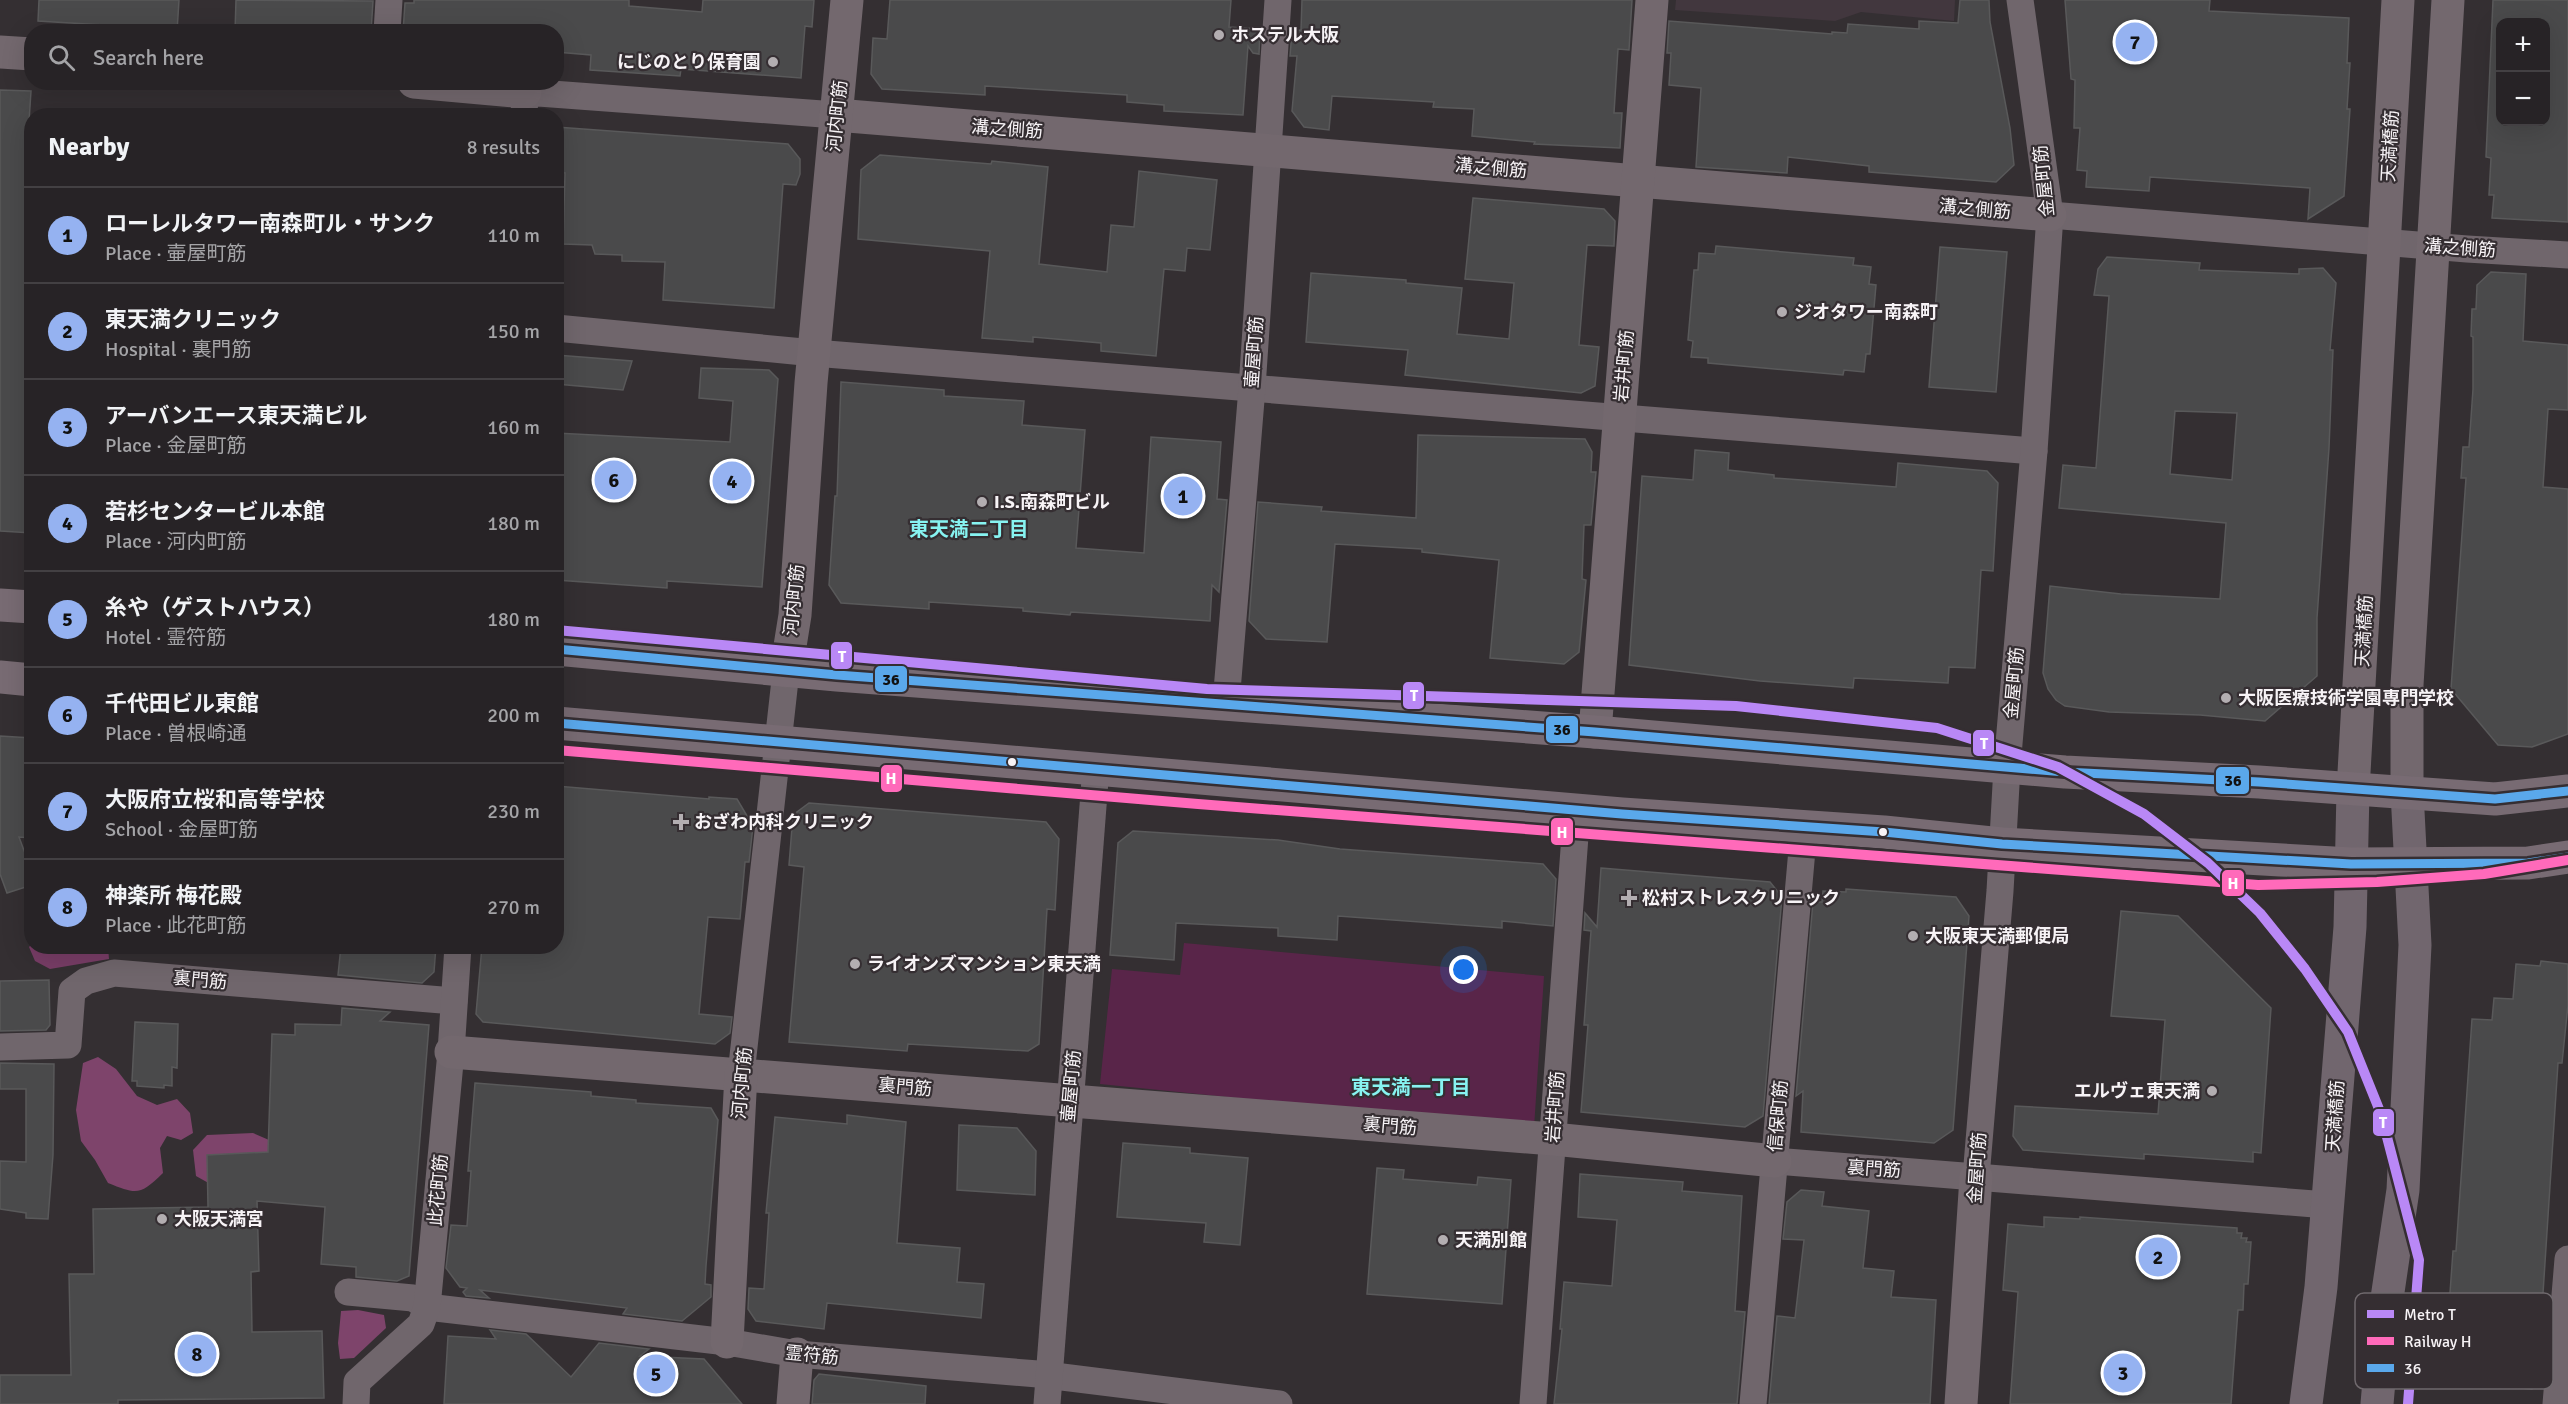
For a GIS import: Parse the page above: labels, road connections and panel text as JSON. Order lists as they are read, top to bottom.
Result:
{
  "streets": {
    "main road": ["天満橋筋"],
    "street": [
      "河内町筋",
      "溝之側筋",
      "金屋町筋",
      "壷屋町筋",
      "岩井町筋",
      "裏門筋",
      "信保町筋",
      "此花町筋",
      "霊符筋"
    ]
  },
  "crossings": [
    ["河内町筋", "溝之側筋"],
    ["河内町筋", "裏門筋"],
    ["河内町筋", "霊符筋"],
    ["溝之側筋", "天満橋筋"],
    ["溝之側筋", "金屋町筋"],
    ["溝之側筋", "壷屋町筋"],
    ["溝之側筋", "岩井町筋"],
    ["天満橋筋", "裏門筋"],
    ["金屋町筋", "裏門筋"],
    ["壷屋町筋", "裏門筋"],
    ["壷屋町筋", "霊符筋"],
    ["岩井町筋", "裏門筋"],
    ["裏門筋", "信保町筋"],
    ["裏門筋", "此花町筋"],
    ["此花町筋", "霊符筋"]
  ],
  "districts": ["東天満二丁目", "東天満一丁目"],
  "places": {
    "other": [
      "ホステル大阪",
      "にじのとり保育園",
      "ジオタワー南森町",
      "I.S.南森町ビル",
      "大阪医療技術学園専門学校",
      "大阪東天満郵便局",
      "ライオンズマンション東天満",
      "エルヴェ東天満",
      "大阪天満宮",
      "天満別館"
    ],
    "health": ["おざわ内科クリニック", "松村ストレスクリニック"]
  },
  "lines": ["metro line T", "transit line 36", "rail line H"],
  "legend": ["Metro T", "Railway H", "36"],
  "page": {
    "map_buttons": ["+", "−"],
    "pins": [
      "7",
      "6",
      "4",
      "1",
      "2",
      "8",
      "3",
      "5"
    ],
    "search": "Search here",
    "heading": ["Nearby", "8 results"],
    "list": [
      {
        "mark": "1",
        "name": "ローレルタワー南森町ル・サンク",
        "note": "Place · 壷屋町筋",
        "value": "110 m"
      },
      {
        "mark": "2",
        "name": "東天満クリニック",
        "note": "Hospital · 裏門筋",
        "value": "150 m"
      },
      {
        "mark": "3",
        "name": "アーバンエース東天満ビル",
        "note": "Place · 金屋町筋",
        "value": "160 m"
      },
      {
        "mark": "4",
        "name": "若杉センタービル本館",
        "note": "Place · 河内町筋",
        "value": "180 m"
      },
      {
        "mark": "5",
        "name": "糸や（ゲストハウス）",
        "note": "Hotel · 霊符筋",
        "value": "180 m"
      },
      {
        "mark": "6",
        "name": "千代田ビル東館",
        "note": "Place · 曽根崎通",
        "value": "200 m"
      },
      {
        "mark": "7",
        "name": "大阪府立桜和高等学校",
        "note": "School · 金屋町筋",
        "value": "230 m"
      },
      {
        "mark": "8",
        "name": "神楽所 梅花殿",
        "note": "Place · 此花町筋",
        "value": "270 m"
      }
    ]
  }
}
